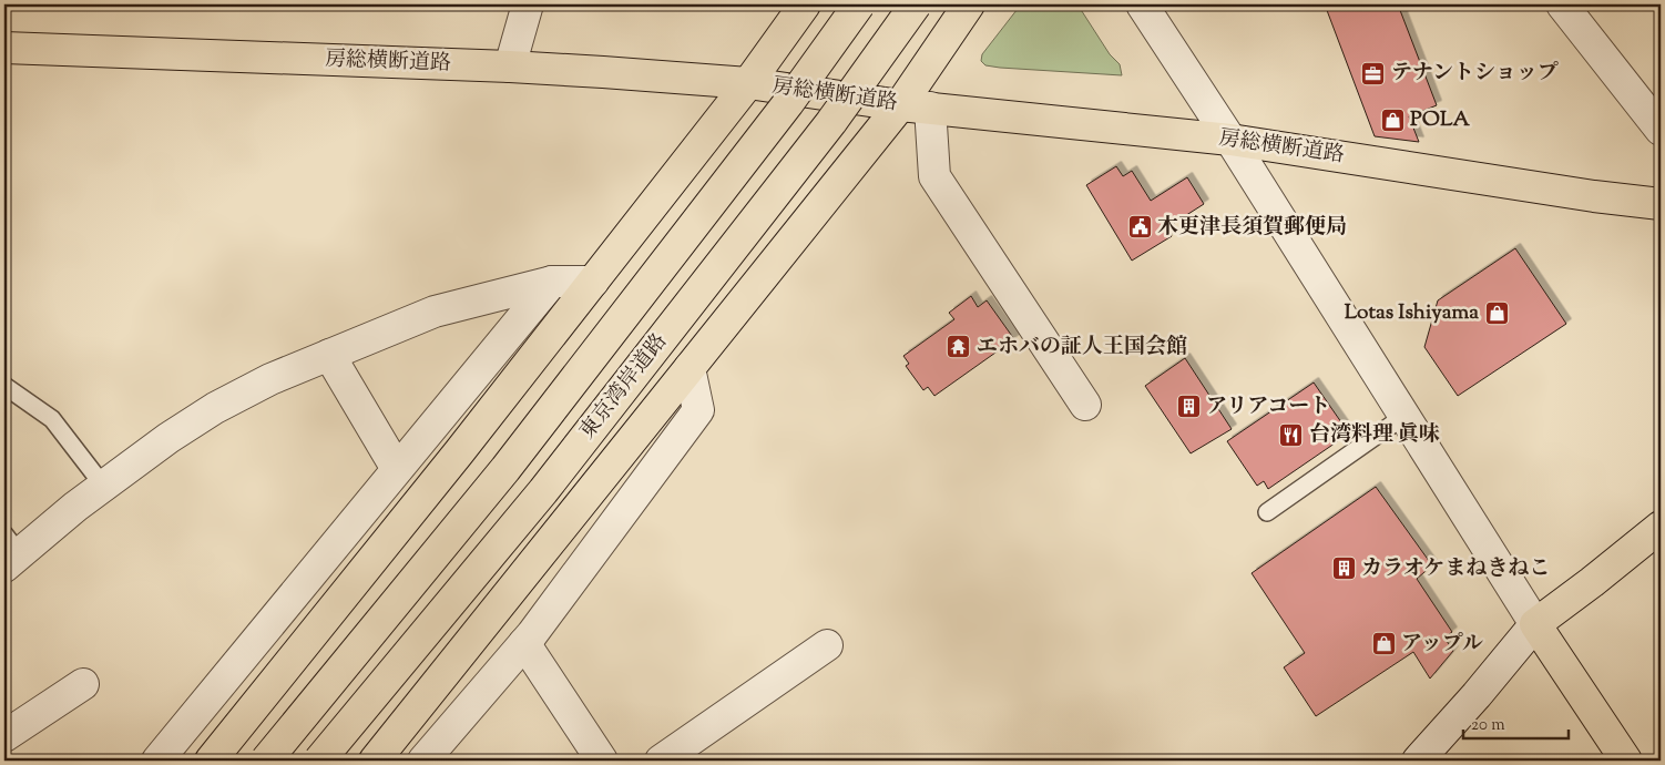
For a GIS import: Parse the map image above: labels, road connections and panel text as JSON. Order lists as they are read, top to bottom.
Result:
{
  "streets": {
    "main road": ["房総横断道路", "東京湾岸道路"]
  },
  "places": {
    "office": ["テナントショップ"],
    "shop": ["POLA", "Lotas Ishiyama", "アップル"],
    "public building": ["木更津長須賀郵便局"],
    "temple": ["エホバの証人王国会館"],
    "building": ["アリアコート", "カラオケまねきねこ"],
    "restaurant": ["台湾料理 眞味"]
  },
  "scale_bar": "20 m"
}
